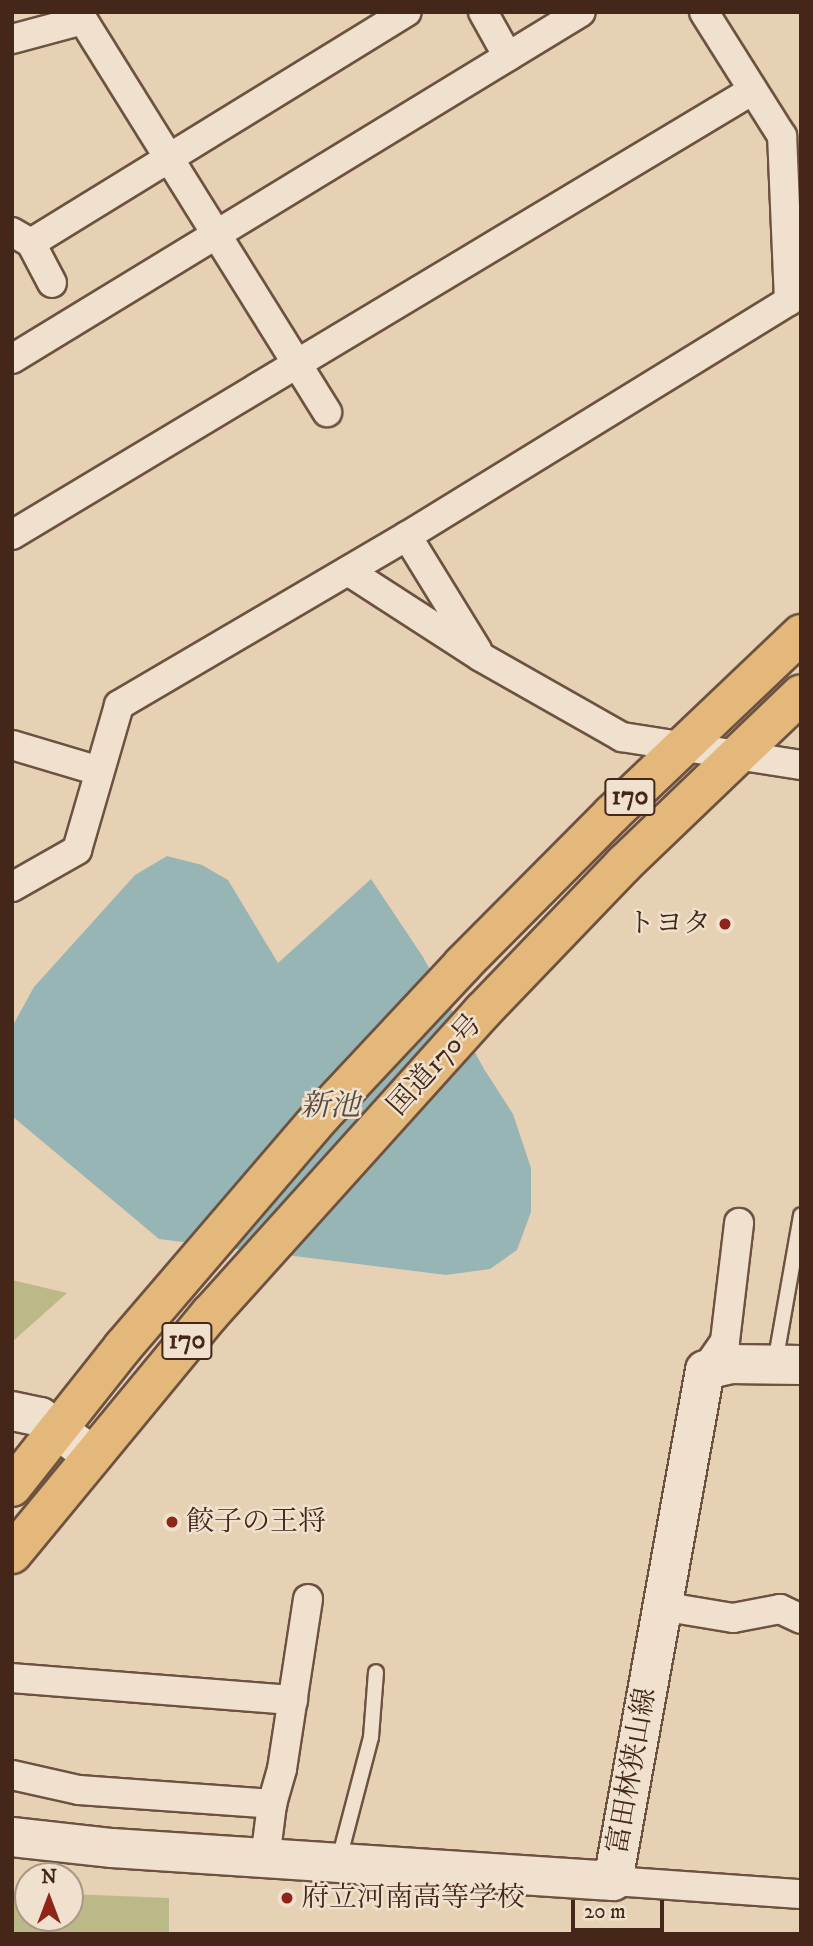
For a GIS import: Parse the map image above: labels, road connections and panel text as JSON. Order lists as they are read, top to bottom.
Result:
{
  "streets": {
    "highway": ["170", "国道170号"],
    "main road": ["富田林狭山線"]
  },
  "water": ["新池"],
  "places": ["トヨタ", "餃子の王将", "府立河南高等学校"],
  "scale_bar": "20 m",
  "north": "top"
}
